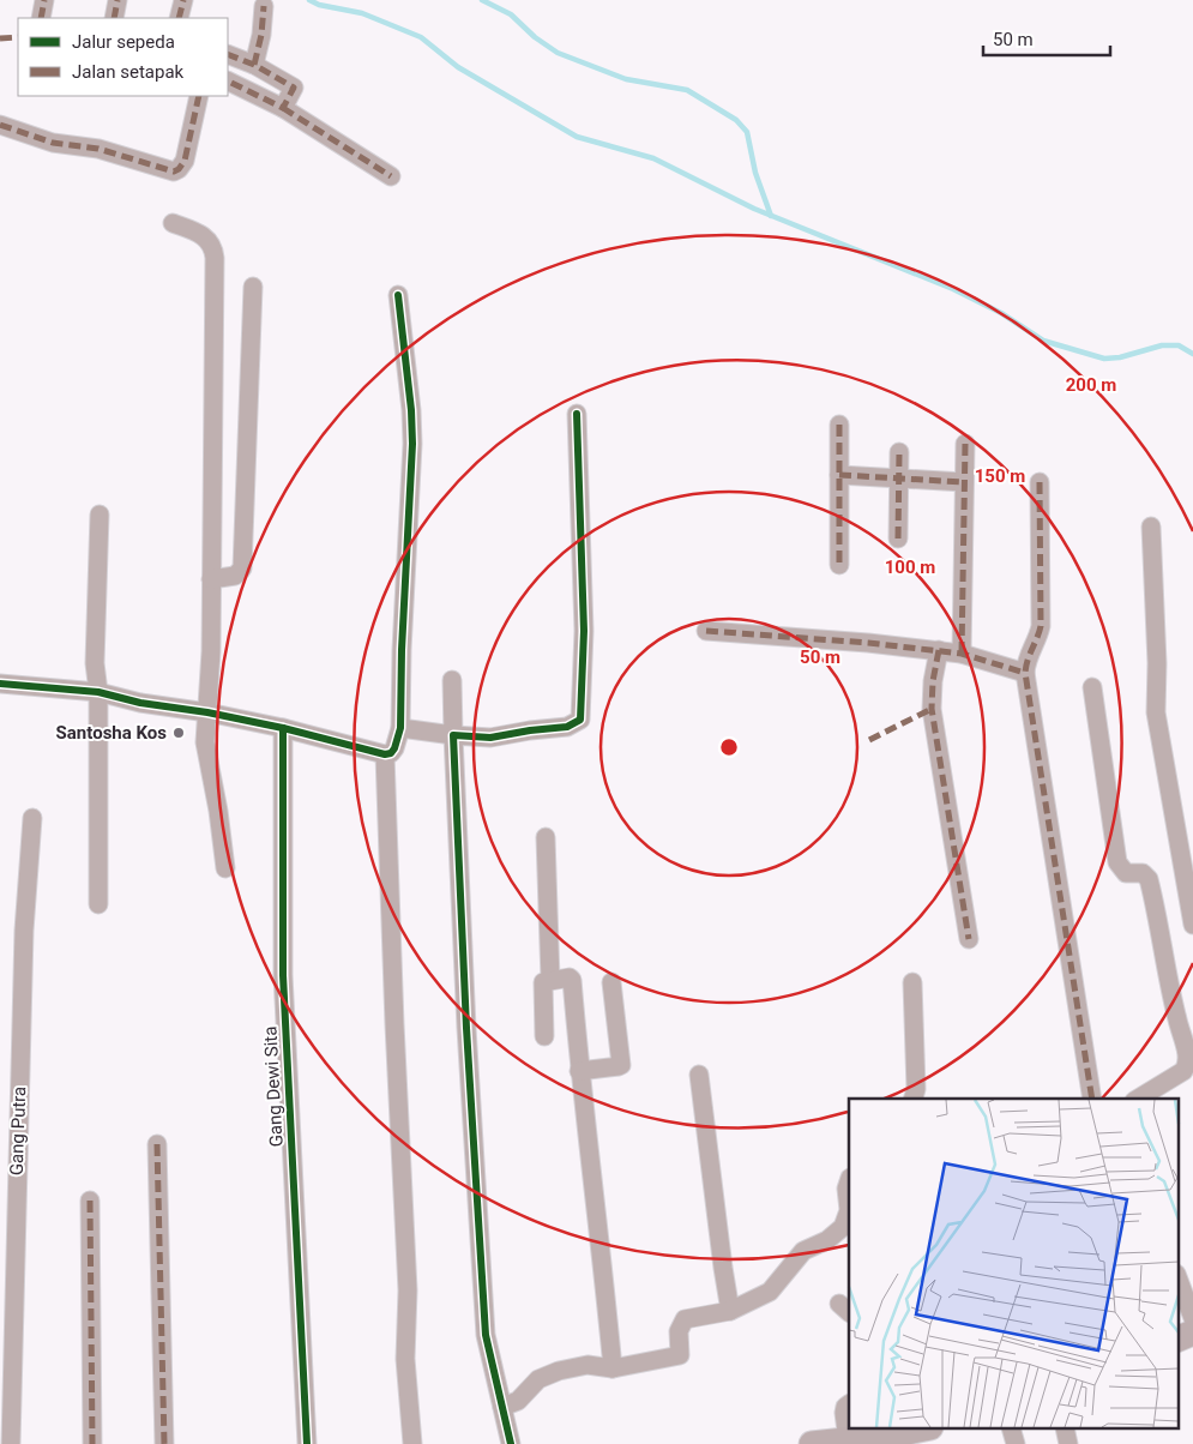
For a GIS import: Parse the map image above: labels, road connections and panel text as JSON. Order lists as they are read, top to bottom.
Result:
{
  "streets": {
    "street": ["Gang Dewi Sita", "Gang Putra"]
  },
  "places": ["Santosha Kos"],
  "legend": ["Jalur sepeda", "Jalan setapak"],
  "scale_bar": "50 m",
  "rings": [
    "200 m",
    "150 m",
    "100 m",
    "50 m"
  ]
}
